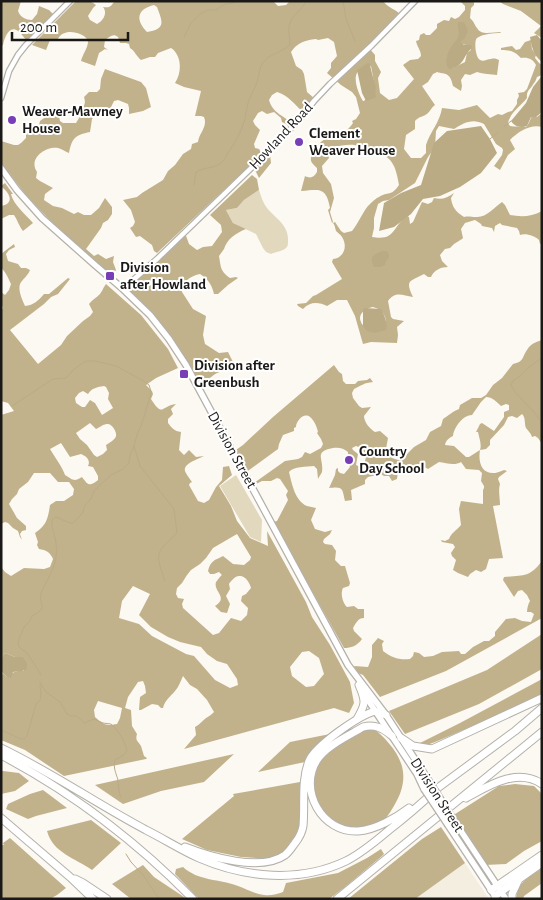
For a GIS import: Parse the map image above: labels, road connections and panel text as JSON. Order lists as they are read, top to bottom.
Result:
{
  "streets": {
    "main road": ["Division Street"],
    "street": ["Howland Road"]
  },
  "crossings": [
    ["Howland Road", "Division Street"]
  ],
  "places": {
    "other": ["Weaver-Mawney House", "Clement Weaver House", "Country Day School"],
    "transit": ["Division after Howland", "Division after Greenbush"]
  },
  "scale_bar": "200 m"
}
